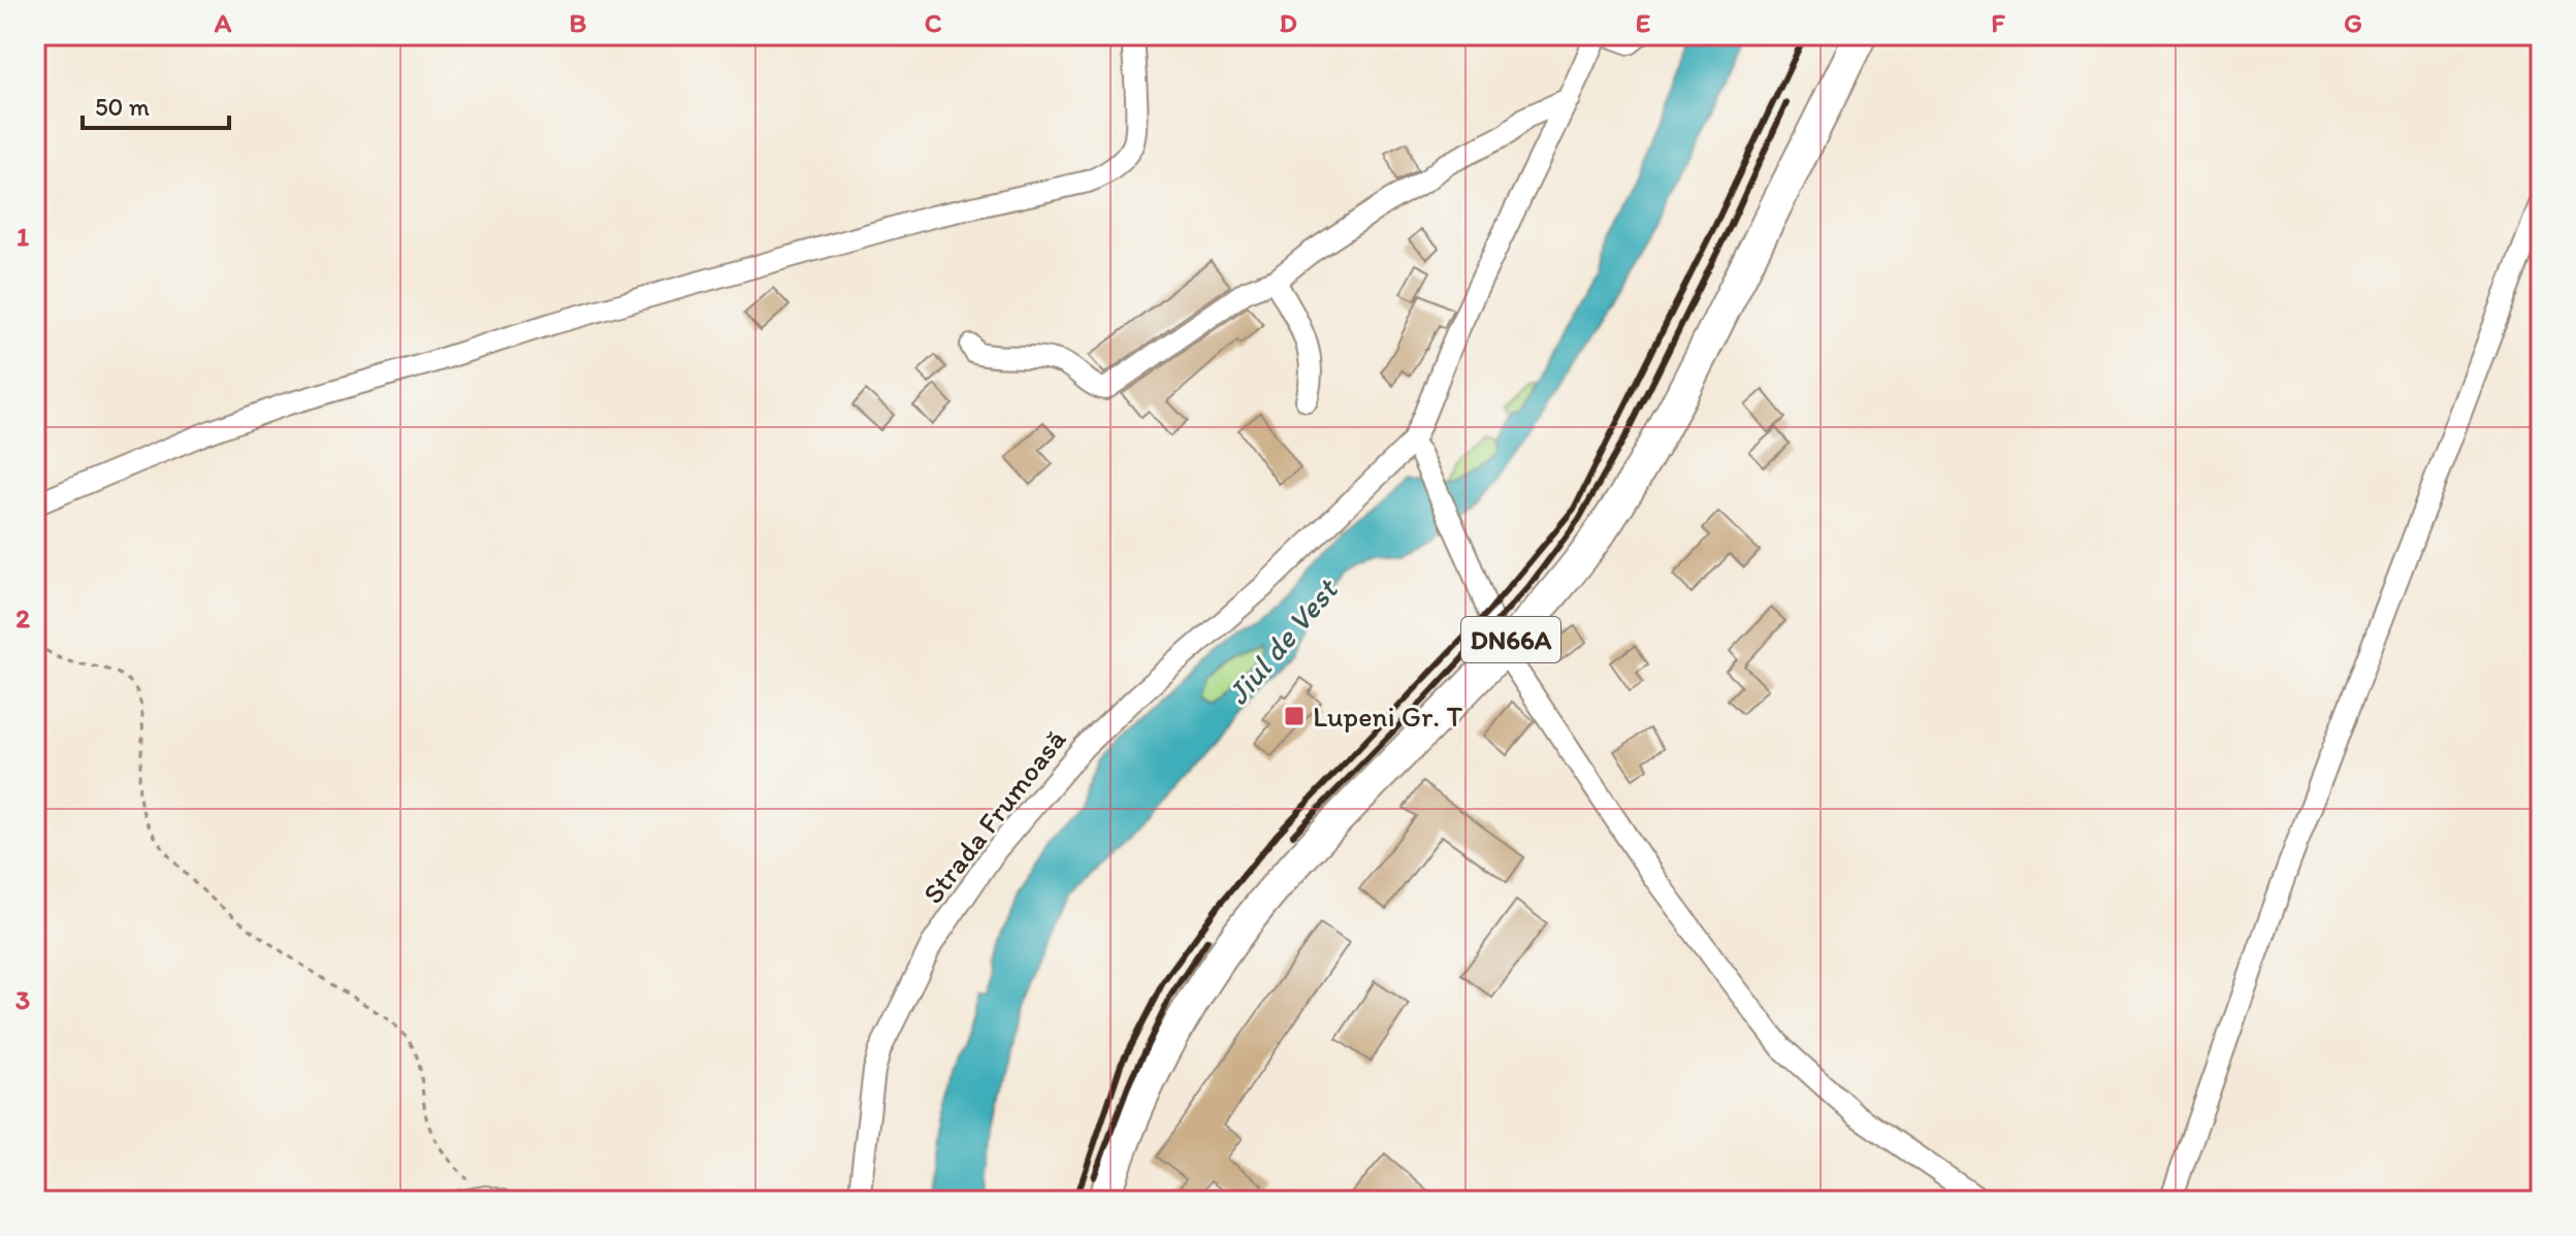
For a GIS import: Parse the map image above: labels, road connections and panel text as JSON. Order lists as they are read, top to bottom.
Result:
{
  "streets": {
    "main road": ["DN66A"],
    "street": ["Strada Frumoasă"]
  },
  "water": ["Jiul de Vest"],
  "places": {
    "transit": ["Lupeni Gr. T"]
  },
  "scale_bar": "50 m",
  "grid": {
    "columns": [
      "A",
      "B",
      "C",
      "D",
      "E",
      "F",
      "G"
    ],
    "rows": ["1", "2", "3"]
  }
}
